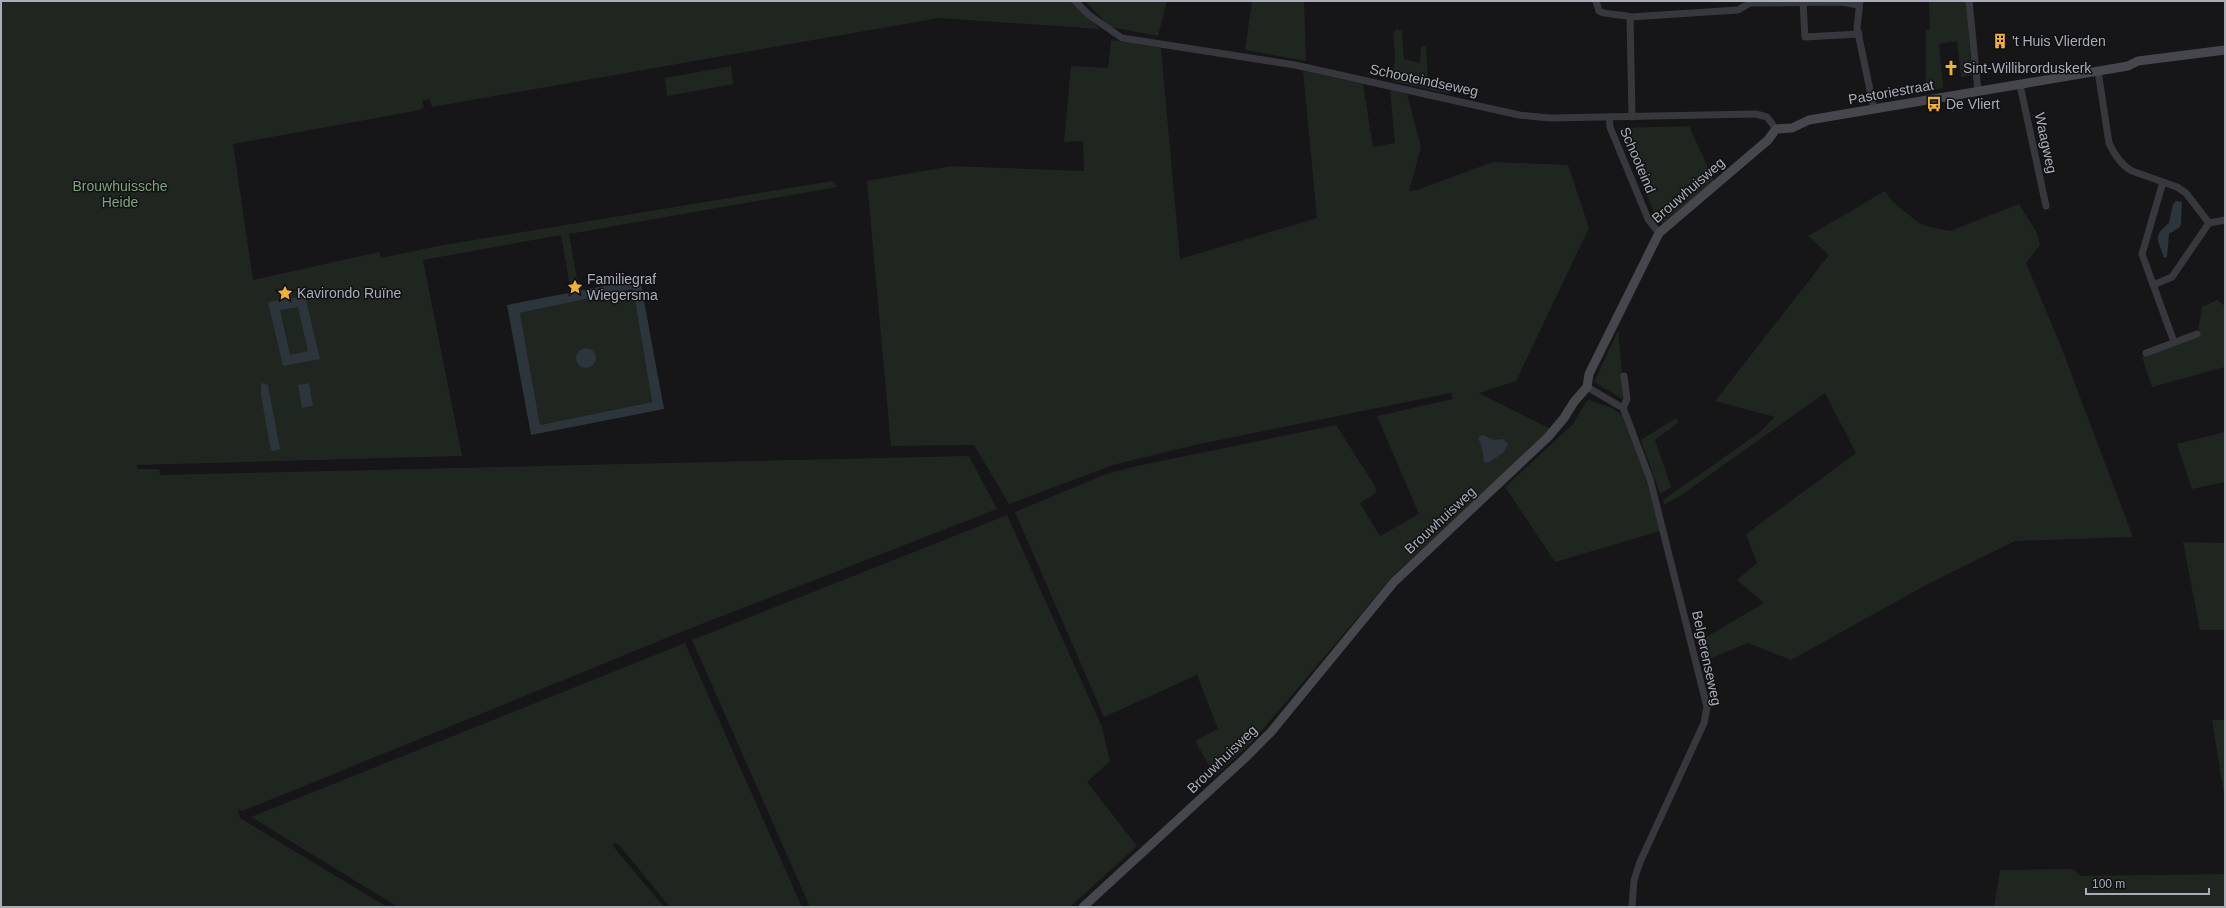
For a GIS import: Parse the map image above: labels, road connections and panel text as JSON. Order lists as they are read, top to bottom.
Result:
{
  "streets": {
    "street": [
      "Schooteindseweg",
      "Pastoriestraat",
      "Waagweg",
      "Schooteind",
      "Brouwhuisweg",
      "Belgerenseweg"
    ]
  },
  "crossings": [
    ["Schooteindseweg", "Pastoriestraat"],
    ["Schooteindseweg", "Schooteind"],
    ["Schooteindseweg", "Brouwhuisweg"],
    ["Pastoriestraat", "Waagweg"],
    ["Pastoriestraat", "Brouwhuisweg"],
    ["Schooteind", "Brouwhuisweg"]
  ],
  "parks": ["Brouwhuissche Heide"],
  "places": {
    "building": ["'t Huis Vlierden"],
    "church": ["Sint-Willibrorduskerk"],
    "bus stop": ["De Vliert"],
    "place": ["Familiegraf Wiegersma", "Kavirondo Ruïne"]
  },
  "scale_bar": "100 m"
}
